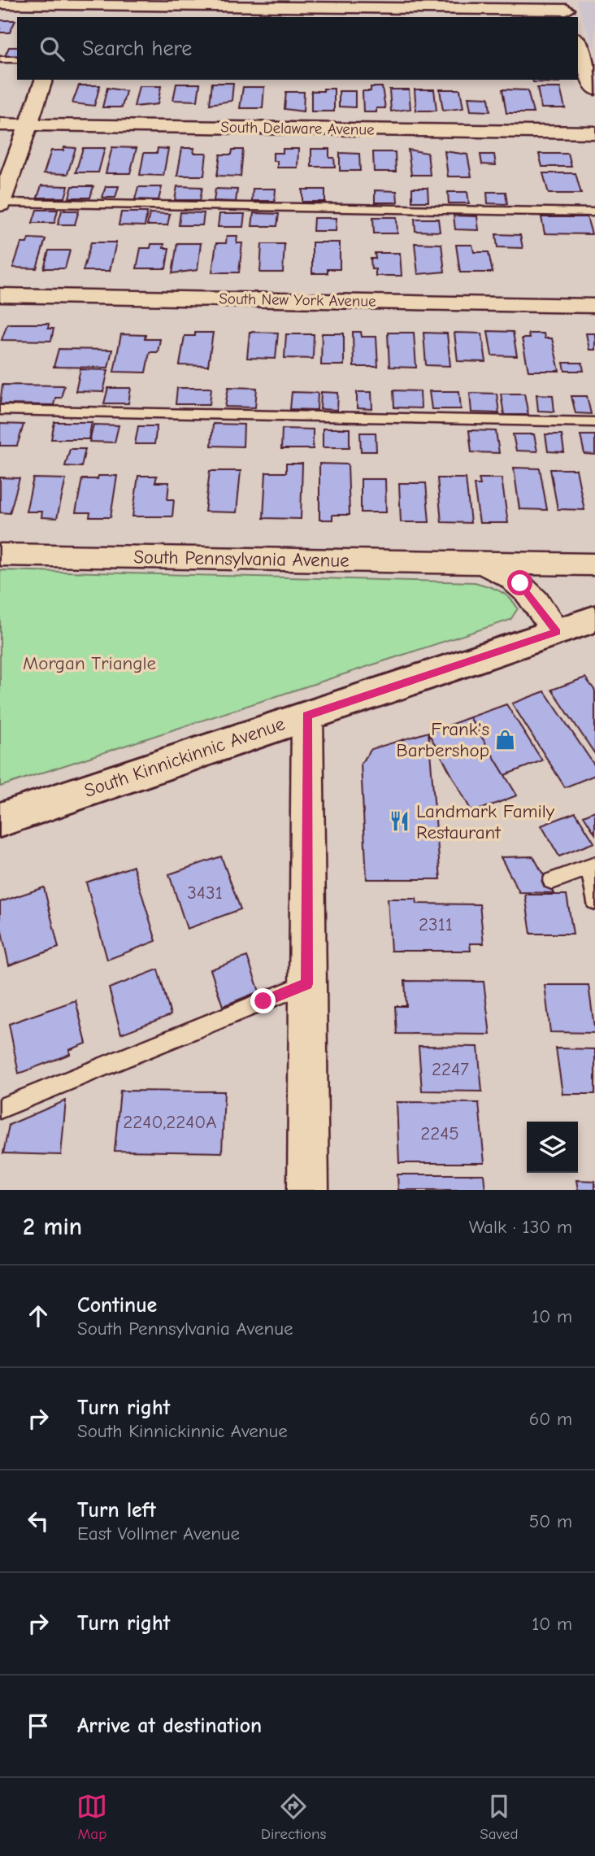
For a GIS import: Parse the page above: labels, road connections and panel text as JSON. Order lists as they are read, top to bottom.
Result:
{
  "streets": {
    "main road": ["South Kinnickinnic Avenue"],
    "street": ["South Delaware Avenue", "South New York Avenue", "South Pennsylvania Avenue"]
  },
  "crossings": [
    ["South Pennsylvania Avenue", "South Kinnickinnic Avenue"]
  ],
  "parks": ["Morgan Triangle"],
  "places": {
    "shop": ["Frank's Barbershop"],
    "restaurant": ["Landmark Family Restaurant"]
  },
  "house_numbers": [
    "3431",
    "2311",
    "2247",
    "2240,2240A",
    "2245"
  ],
  "page": {
    "search": "Search here",
    "heading": ["2 min", "Walk · 130 m"],
    "list": [
      ["Continue", "South Pennsylvania Avenue", "10 m"],
      ["Turn right", "South Kinnickinnic Avenue", "60 m"],
      ["Turn left", "East Vollmer Avenue", "50 m"],
      ["Turn right", "10 m"],
      "Arrive at destination"
    ],
    "nav": ["Map", "Directions", "Saved"]
  }
}
